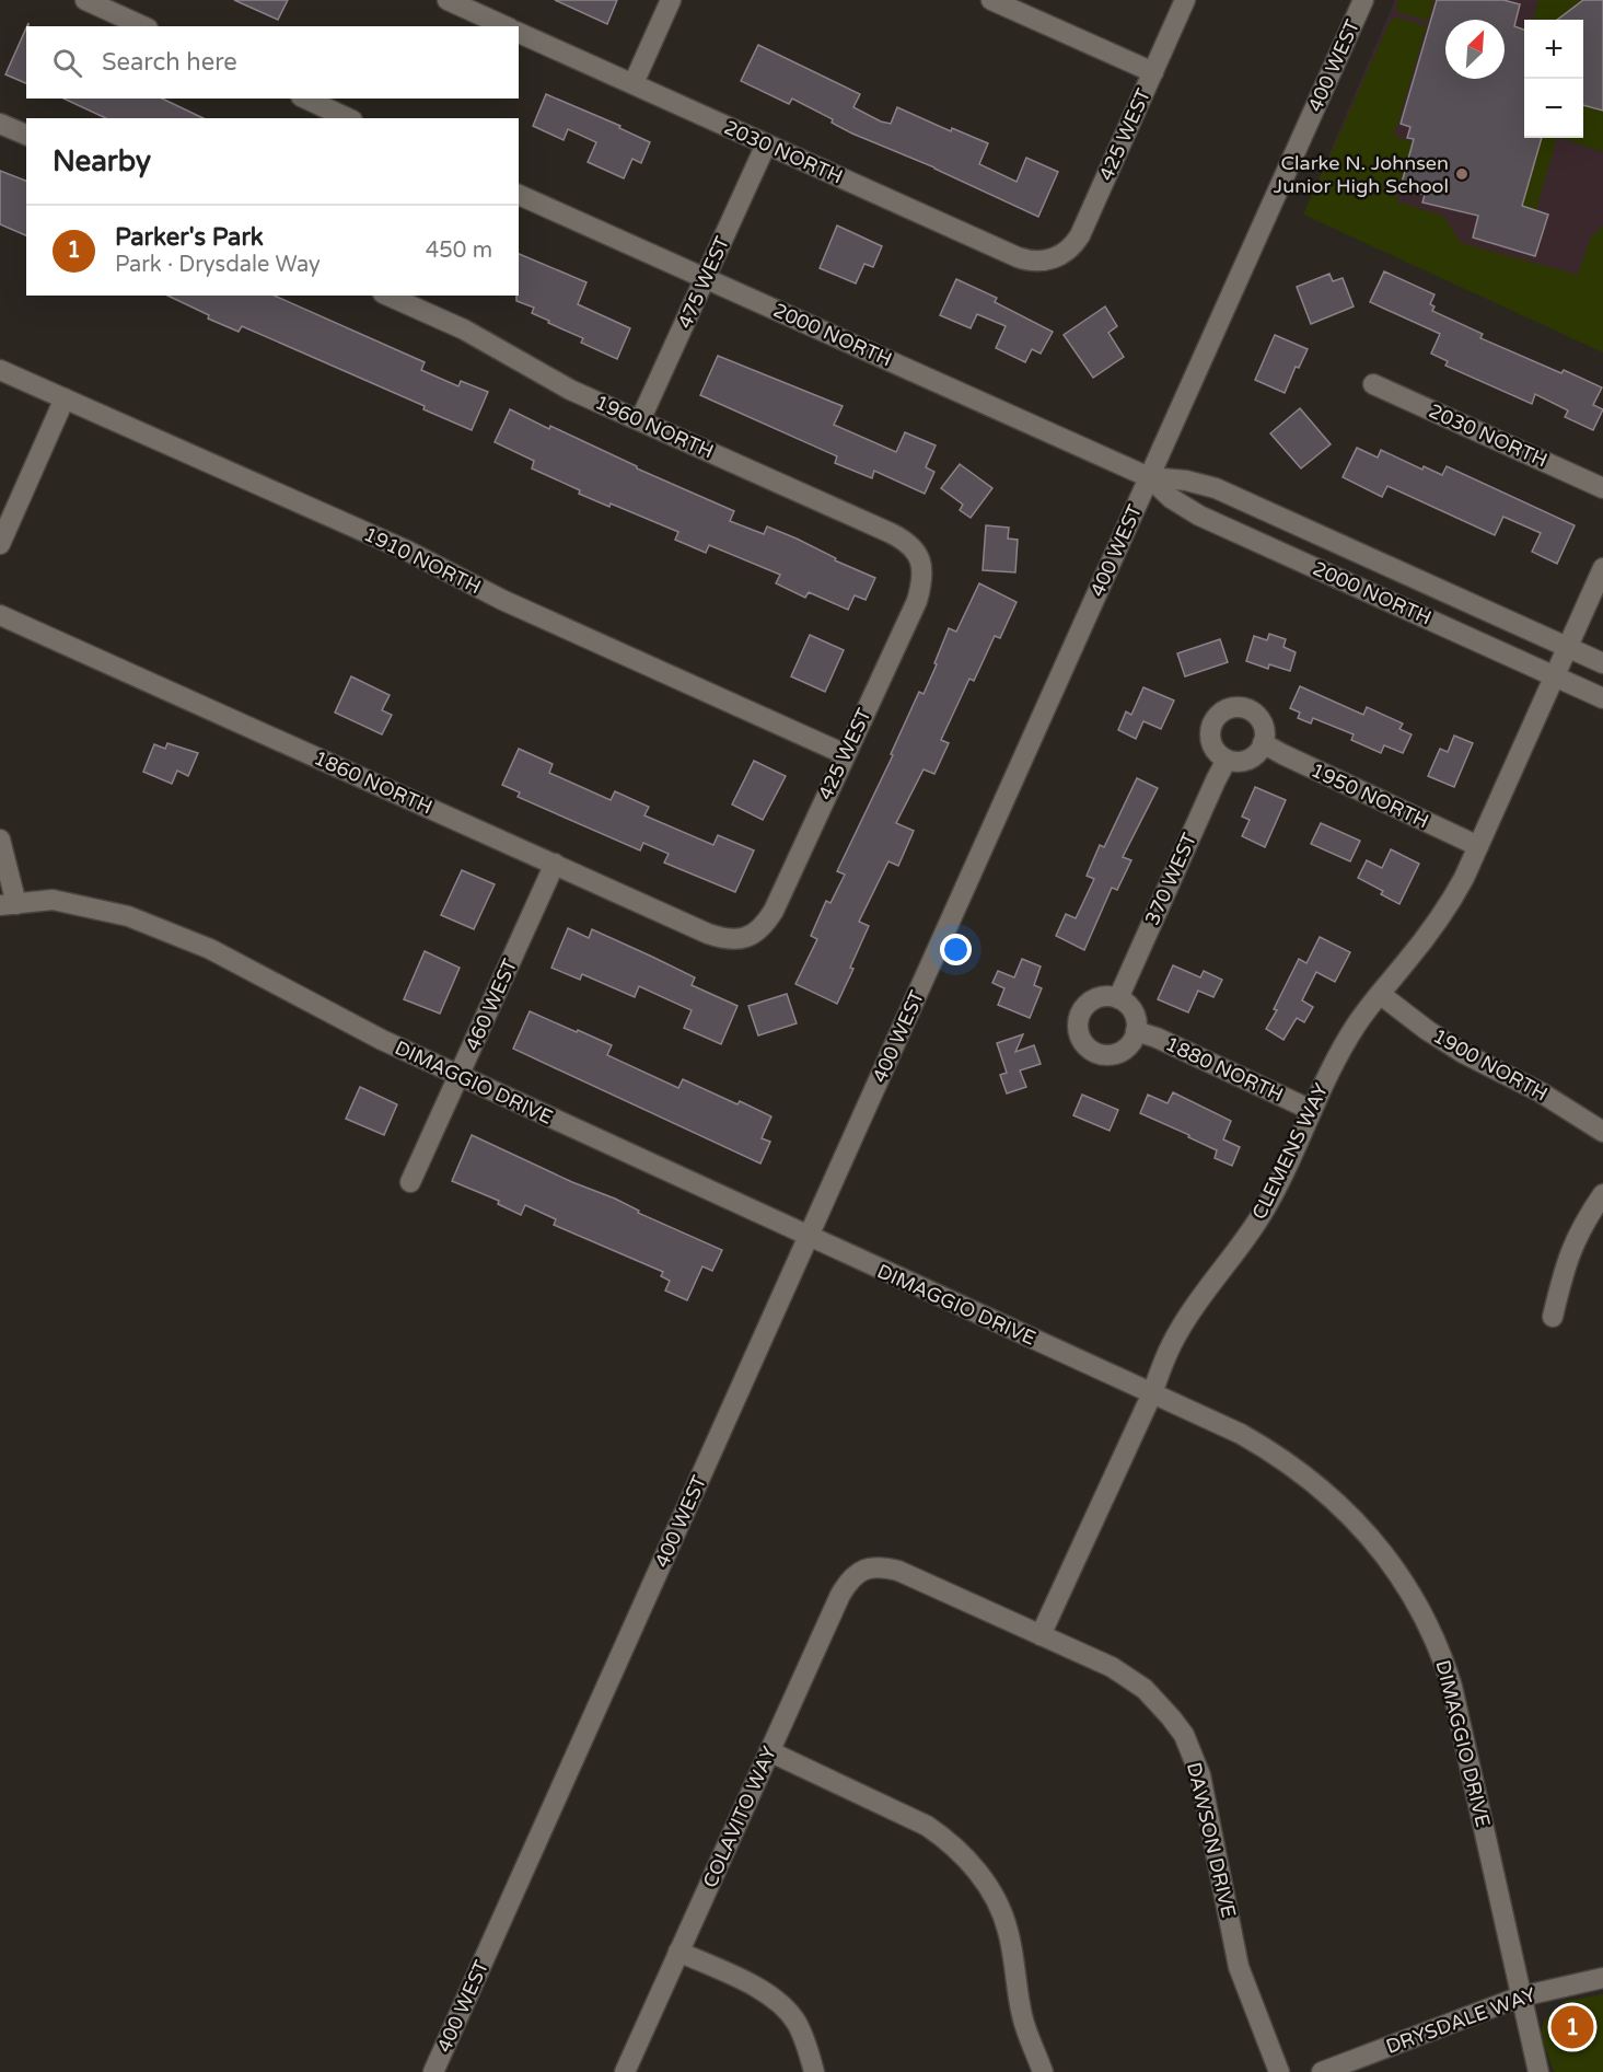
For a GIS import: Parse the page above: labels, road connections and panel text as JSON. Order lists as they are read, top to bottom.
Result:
{
  "streets": {
    "street": [
      "400 WEST",
      "425 WEST",
      "2030 NORTH",
      "475 WEST",
      "2000 NORTH",
      "1960 NORTH",
      "1910 NORTH",
      "1860 NORTH",
      "1950 NORTH",
      "370 WEST",
      "460 WEST",
      "1900 NORTH",
      "1880 NORTH",
      "DIMAGGIO DRIVE",
      "CLEMENS WAY",
      "COLAVITO WAY",
      "DAWSON DRIVE",
      "DRYSDALE WAY"
    ]
  },
  "crossings": [
    ["400 WEST", "2000 NORTH"],
    ["400 WEST", "DIMAGGIO DRIVE"],
    ["425 WEST", "2030 NORTH"],
    ["425 WEST", "1960 NORTH"],
    ["425 WEST", "1910 NORTH"],
    ["425 WEST", "1860 NORTH"],
    ["2030 NORTH", "475 WEST"],
    ["475 WEST", "2000 NORTH"],
    ["475 WEST", "1960 NORTH"],
    ["2000 NORTH", "CLEMENS WAY"],
    ["1860 NORTH", "460 WEST"],
    ["1950 NORTH", "370 WEST"],
    ["1950 NORTH", "CLEMENS WAY"],
    ["370 WEST", "1880 NORTH"],
    ["460 WEST", "DIMAGGIO DRIVE"],
    ["1900 NORTH", "CLEMENS WAY"],
    ["1880 NORTH", "CLEMENS WAY"],
    ["DIMAGGIO DRIVE", "CLEMENS WAY"],
    ["DIMAGGIO DRIVE", "DRYSDALE WAY"],
    ["CLEMENS WAY", "DAWSON DRIVE"],
    ["COLAVITO WAY", "DAWSON DRIVE"]
  ],
  "places": ["Clarke N. Johnsen Junior High School"],
  "north": "top right",
  "page": {
    "map_buttons": ["+", "−"],
    "search": "Search here",
    "heading": "Nearby",
    "list": [
      {
        "mark": "1",
        "name": "Parker's Park",
        "note": "Park · Drysdale Way",
        "value": "450 m"
      }
    ],
    "pins": "1"
  }
}
